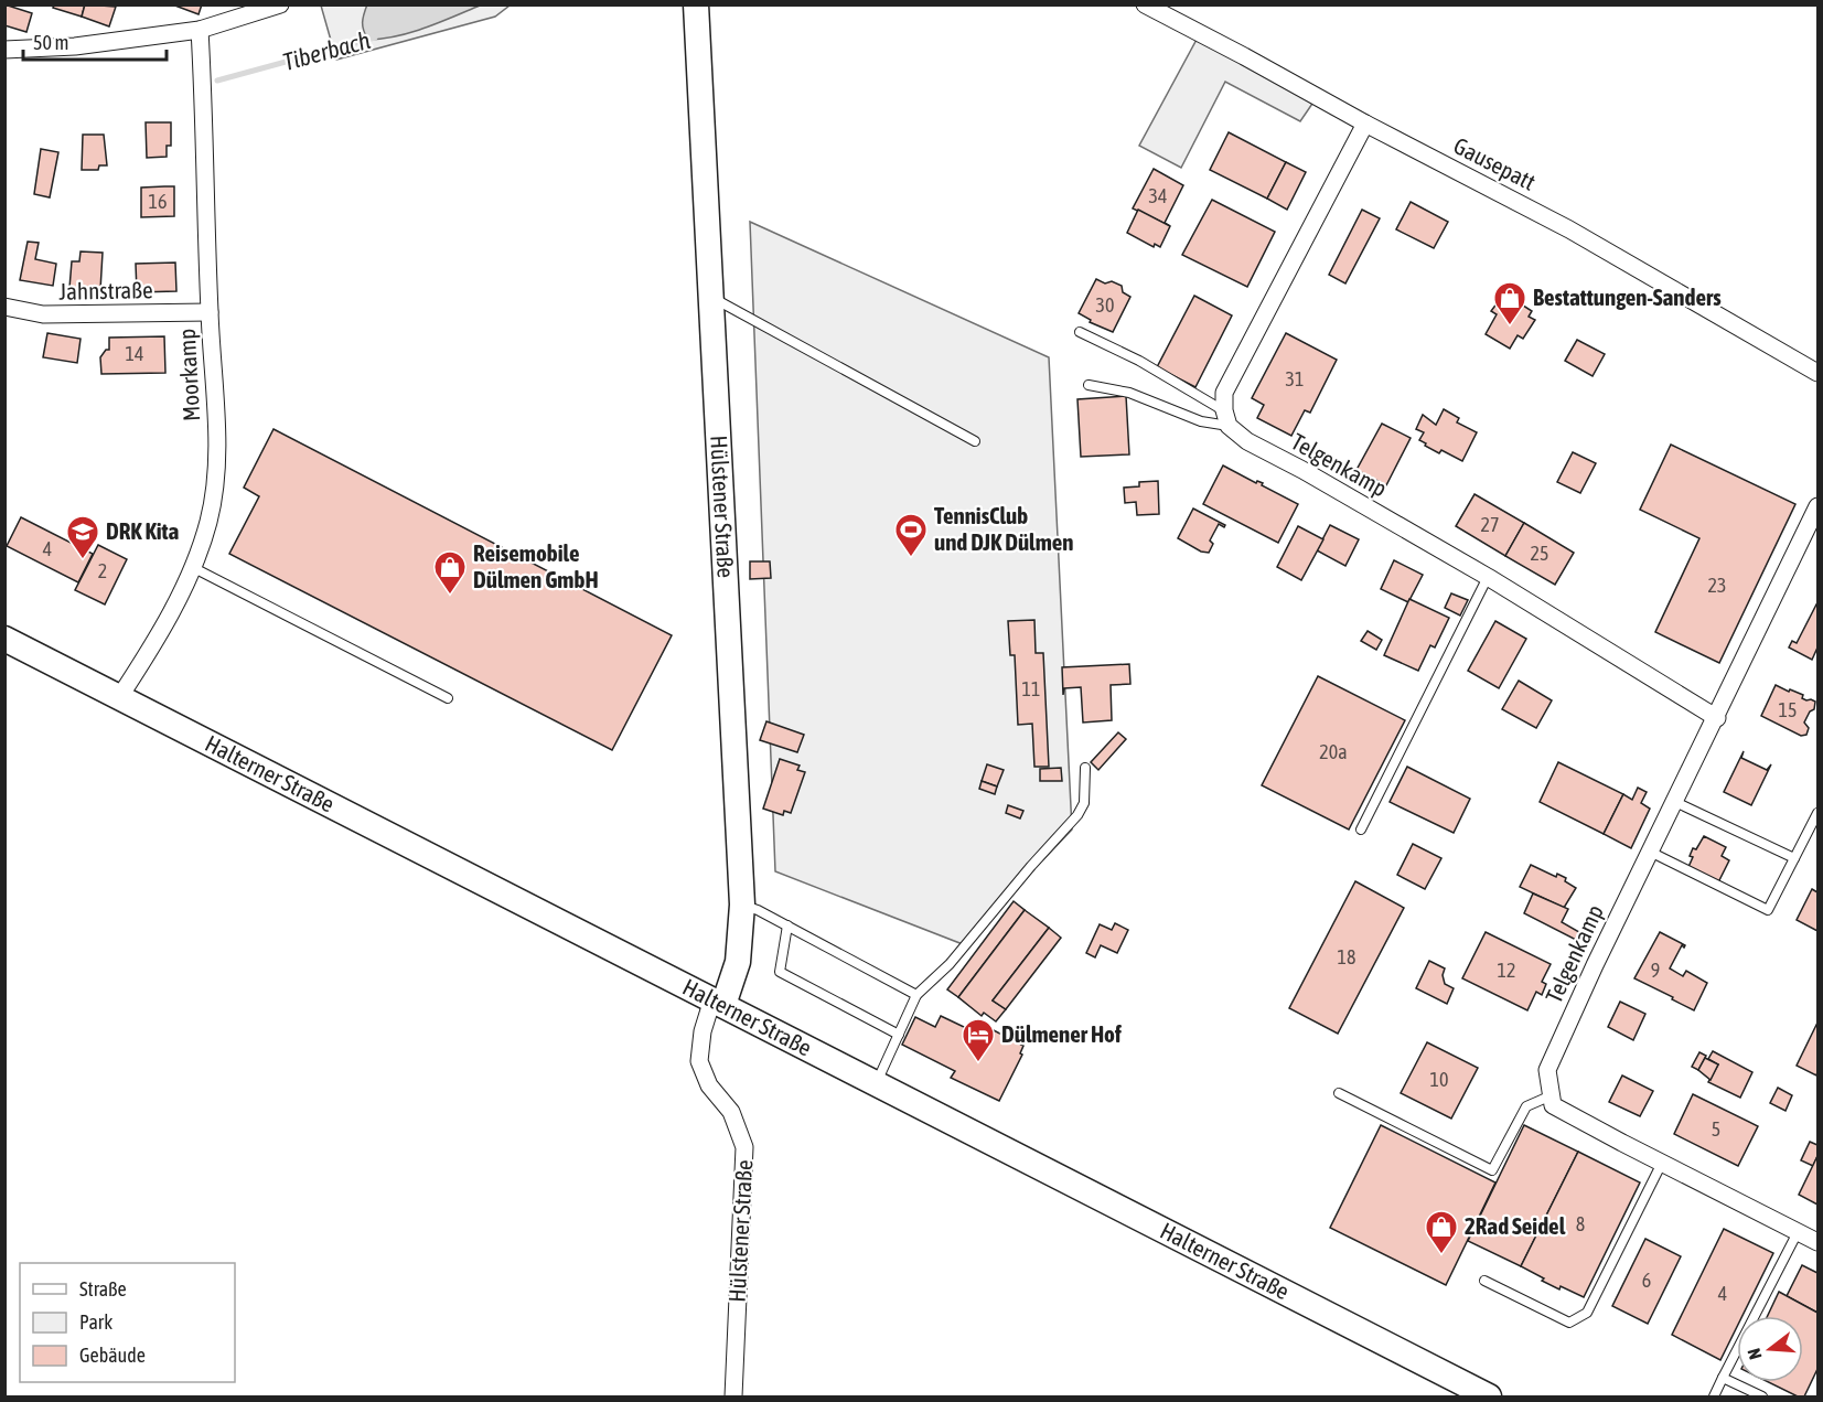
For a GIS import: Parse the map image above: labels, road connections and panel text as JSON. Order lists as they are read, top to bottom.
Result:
{
  "streets": {
    "main road": ["Hülstener Straße", "Halterner Straße"],
    "street": [
      "Gausepatt",
      "Jahnstraße",
      "Moorkamp",
      "Telgenkamp"
    ]
  },
  "crossings": [
    ["Jahnstraße", "Moorkamp"],
    ["Moorkamp", "Halterner Straße"],
    ["Hülstener Straße", "Halterner Straße"]
  ],
  "water": ["Tiberbach"],
  "places": {
    "shop": ["Bestattungen-Sanders", "Reisemobile Dülmen GmbH", "2Rad Seidel"],
    "sports": ["TennisClub und DJK Dülmen"],
    "school or university": ["DRK Kita"],
    "hotel": ["Dülmener Hof"]
  },
  "house_numbers": [
    "34",
    "16",
    "30",
    "14",
    "31",
    "27",
    "4",
    "25",
    "2",
    "23",
    "11",
    "15",
    "20a",
    "18",
    "12",
    "9",
    "10",
    "5",
    "8",
    "6",
    "4"
  ],
  "legend": ["Straße", "Park", "Gebäude"],
  "scale_bar": "50 m",
  "north": "left"
}
